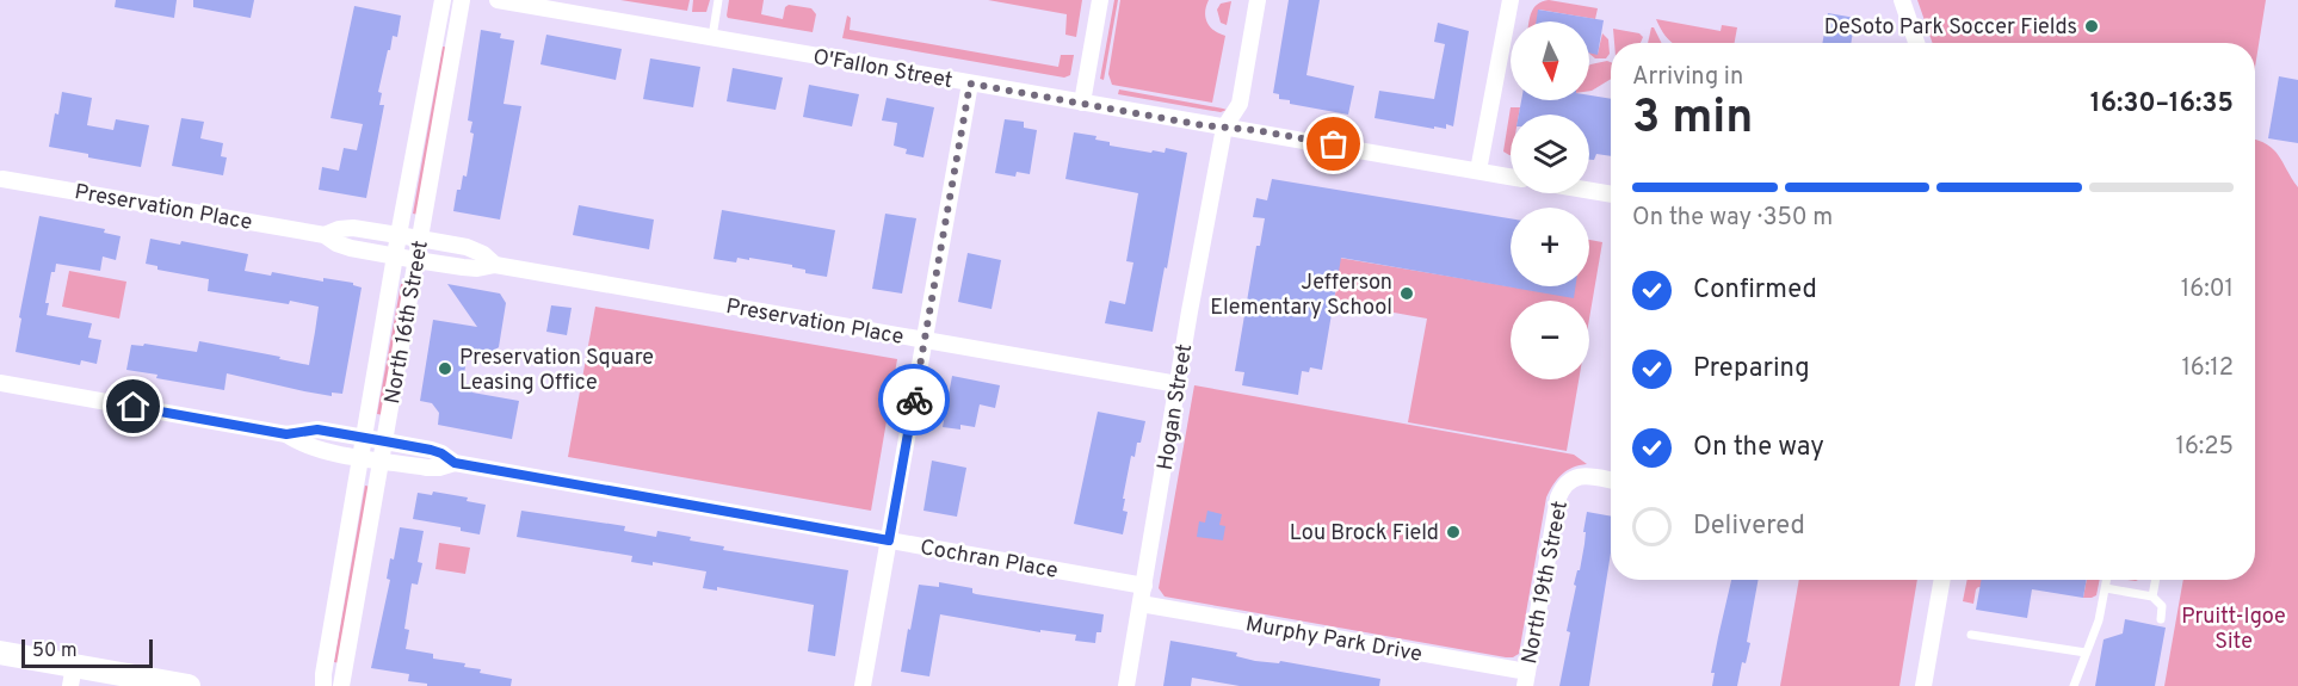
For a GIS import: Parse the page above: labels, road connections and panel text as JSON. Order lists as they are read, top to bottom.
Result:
{
  "streets": {
    "street": [
      "O'Fallon Street",
      "Preservation Place",
      "North 16th Street",
      "Hogan Street",
      "Cochran Place",
      "North 19th Street",
      "Murphy Park Drive"
    ]
  },
  "crossings": [
    ["O'Fallon Street", "Hogan Street"],
    ["Preservation Place", "North 16th Street"],
    ["Preservation Place", "Hogan Street"],
    ["North 16th Street", "Cochran Place"],
    ["Hogan Street", "Cochran Place"],
    ["Hogan Street", "Murphy Park Drive"],
    ["North 19th Street", "Murphy Park Drive"]
  ],
  "parks": ["Pruitt-Igoe Site"],
  "places": [
    "DeSoto Park Soccer Fields",
    "Jefferson Elementary School",
    "Preservation Square Leasing Office",
    "Lou Brock Field"
  ],
  "scale_bar": "50 m",
  "north": "bottom",
  "page": {
    "map_buttons": ["+", "−"],
    "heading": ["3 min", "Arriving in", "16:30–16:35"],
    "bar": "On the way · 350 m",
    "list": [
      ["Confirmed", "16:01"],
      ["Preparing", "16:12"],
      ["On the way", "16:25"],
      "Delivered"
    ],
    "scale": "50 m"
  }
}
